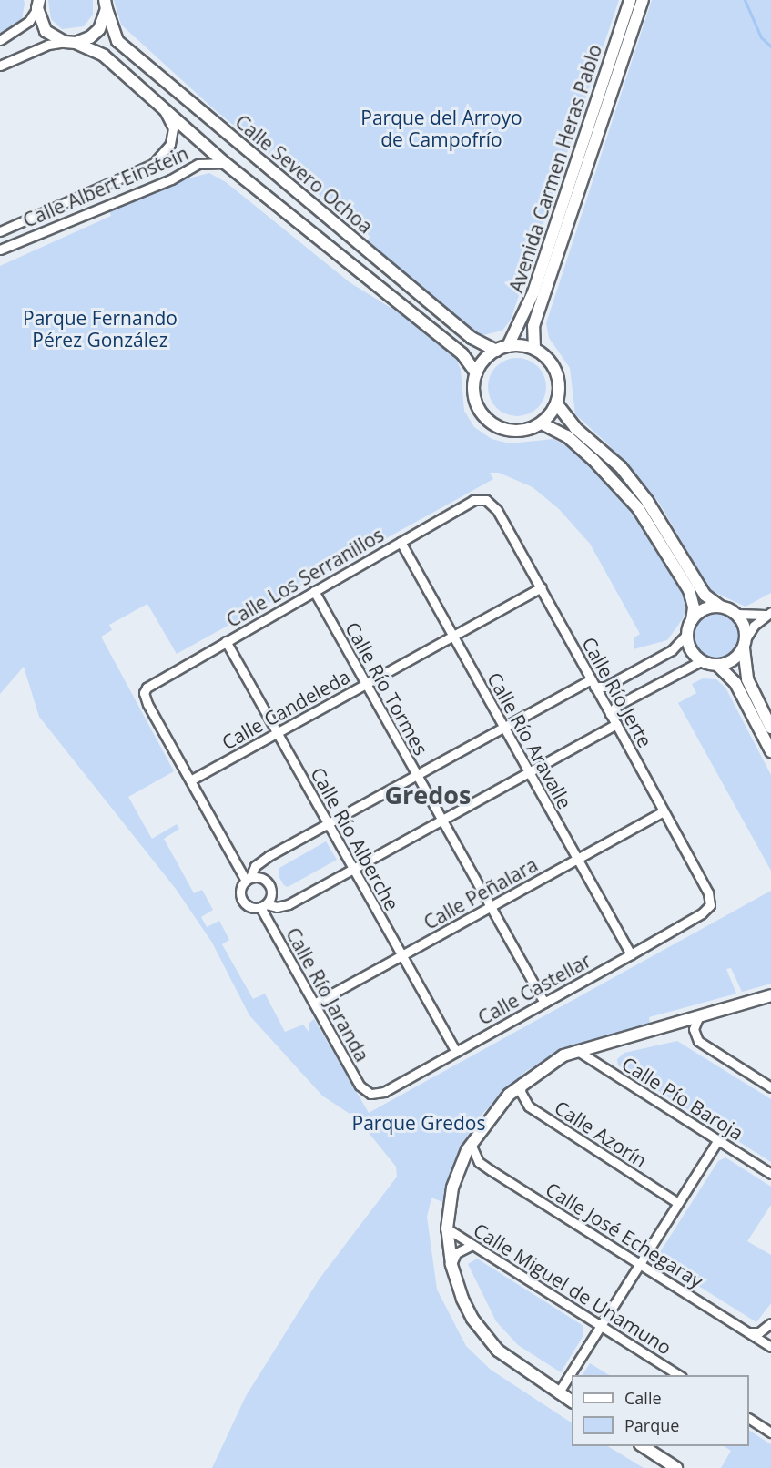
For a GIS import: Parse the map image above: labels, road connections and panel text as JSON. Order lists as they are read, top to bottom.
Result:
{
  "streets": {
    "main road": ["Avenida Carmen Heras Pablo", "Calle Severo Ochoa"],
    "street": [
      "Calle Albert Einstein",
      "Calle Los Serranillos",
      "Calle Río Tormes",
      "Calle Río Jerte",
      "Calle Candeleda",
      "Calle Río Aravalle",
      "Calle Río Alberche",
      "Calle Peñalara",
      "Calle Castellar",
      "Calle Río Jaranda",
      "Calle Pío Baroja",
      "Calle Azorín",
      "Calle José Echegaray",
      "Calle Miguel de Unamuno"
    ]
  },
  "crossings": [
    ["Avenida Carmen Heras Pablo", "Calle Severo Ochoa"],
    ["Calle Severo Ochoa", "Calle Albert Einstein"],
    ["Calle Los Serranillos", "Calle Río Tormes"],
    ["Calle Los Serranillos", "Calle Río Jerte"],
    ["Calle Los Serranillos", "Calle Candeleda"],
    ["Calle Los Serranillos", "Calle Río Aravalle"],
    ["Calle Los Serranillos", "Calle Río Alberche"],
    ["Calle Río Tormes", "Calle Candeleda"],
    ["Calle Río Tormes", "Calle Peñalara"],
    ["Calle Río Tormes", "Calle Castellar"],
    ["Calle Río Jerte", "Calle Candeleda"],
    ["Calle Río Jerte", "Calle Peñalara"],
    ["Calle Río Jerte", "Calle Castellar"],
    ["Calle Candeleda", "Calle Río Aravalle"],
    ["Calle Candeleda", "Calle Río Alberche"],
    ["Calle Río Aravalle", "Calle Peñalara"],
    ["Calle Río Aravalle", "Calle Castellar"],
    ["Calle Río Alberche", "Calle Peñalara"],
    ["Calle Río Alberche", "Calle Castellar"],
    ["Calle Peñalara", "Calle Río Jaranda"],
    ["Calle Castellar", "Calle Río Jaranda"]
  ],
  "districts": ["Gredos"],
  "parks": ["Parque del Arroyo de Campofrío", "Parque Fernando Pérez González", "Parque Gredos"],
  "legend": ["Calle", "Parque"]
}
